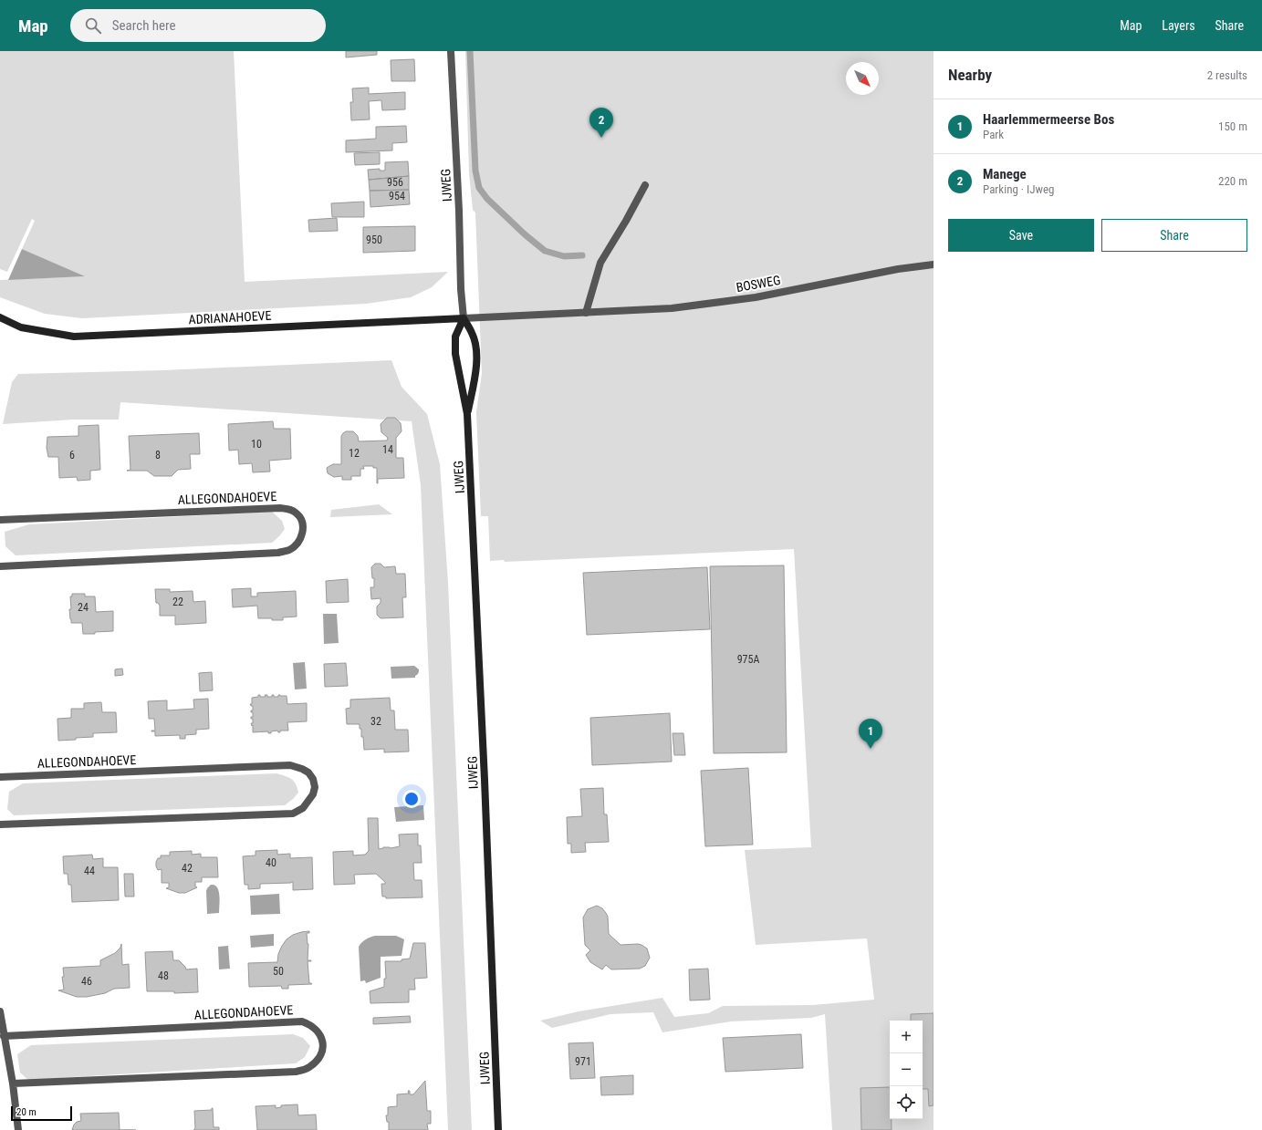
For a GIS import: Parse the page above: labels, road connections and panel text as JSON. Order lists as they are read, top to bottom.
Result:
{
  "streets": {
    "street": [
      "IJWEG",
      "BOSWEG",
      "ADRIANAHOEVE",
      "ALLEGONDAHOEVE"
    ]
  },
  "crossings": [
    ["IJWEG", "BOSWEG"],
    ["IJWEG", "ADRIANAHOEVE"],
    ["BOSWEG", "ADRIANAHOEVE"]
  ],
  "house_numbers": [
    "956",
    "954",
    "950",
    "10",
    "14",
    "12",
    "6",
    "8",
    "22",
    "24",
    "975A",
    "32",
    "40",
    "42",
    "44",
    "50",
    "48",
    "46",
    "971"
  ],
  "scale_bar": "20 m",
  "north": "bottom right",
  "page": {
    "header": "Map",
    "search": "Search here",
    "nav": ["Map", "Layers", "Share"],
    "heading": ["Nearby", "2 results"],
    "list": [
      {
        "mark": "1",
        "name": "Haarlemmermeerse Bos",
        "note": "Park",
        "value": "150 m"
      },
      {
        "mark": "2",
        "name": "Manege",
        "note": "Parking · IJweg",
        "value": "220 m"
      }
    ],
    "pins": ["2", "1"],
    "buttons": ["Save", "Share"],
    "map_buttons": ["+", "−"],
    "scale": "20 m"
  }
}
